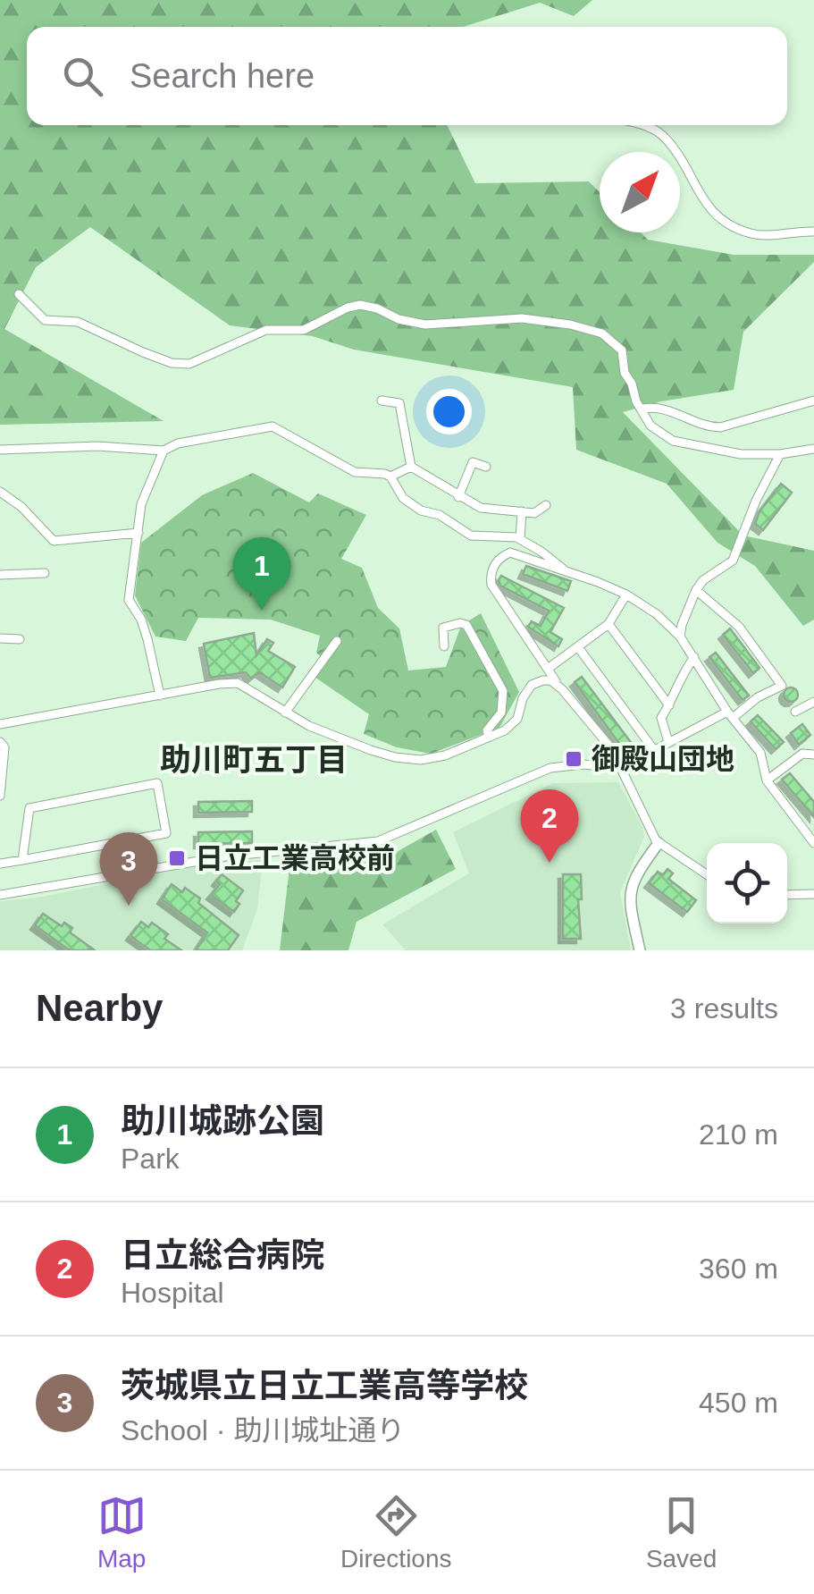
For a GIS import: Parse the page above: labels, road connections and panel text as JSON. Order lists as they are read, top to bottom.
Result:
{
  "districts": ["助川町五丁目"],
  "places": {
    "transit": ["御殿山団地", "日立工業高校前"]
  },
  "north": "top right",
  "page": {
    "search": "Search here",
    "pins": ["1", "2", "3"],
    "heading": ["Nearby", "3 results"],
    "list": [
      {
        "mark": "1",
        "name": "助川城跡公園",
        "note": "Park",
        "value": "210 m"
      },
      {
        "mark": "2",
        "name": "日立総合病院",
        "note": "Hospital",
        "value": "360 m"
      },
      {
        "mark": "3",
        "name": "茨城県立日立工業高等学校",
        "note": "School · 助川城址通り",
        "value": "450 m"
      }
    ],
    "nav": ["Map", "Directions", "Saved"]
  }
}
